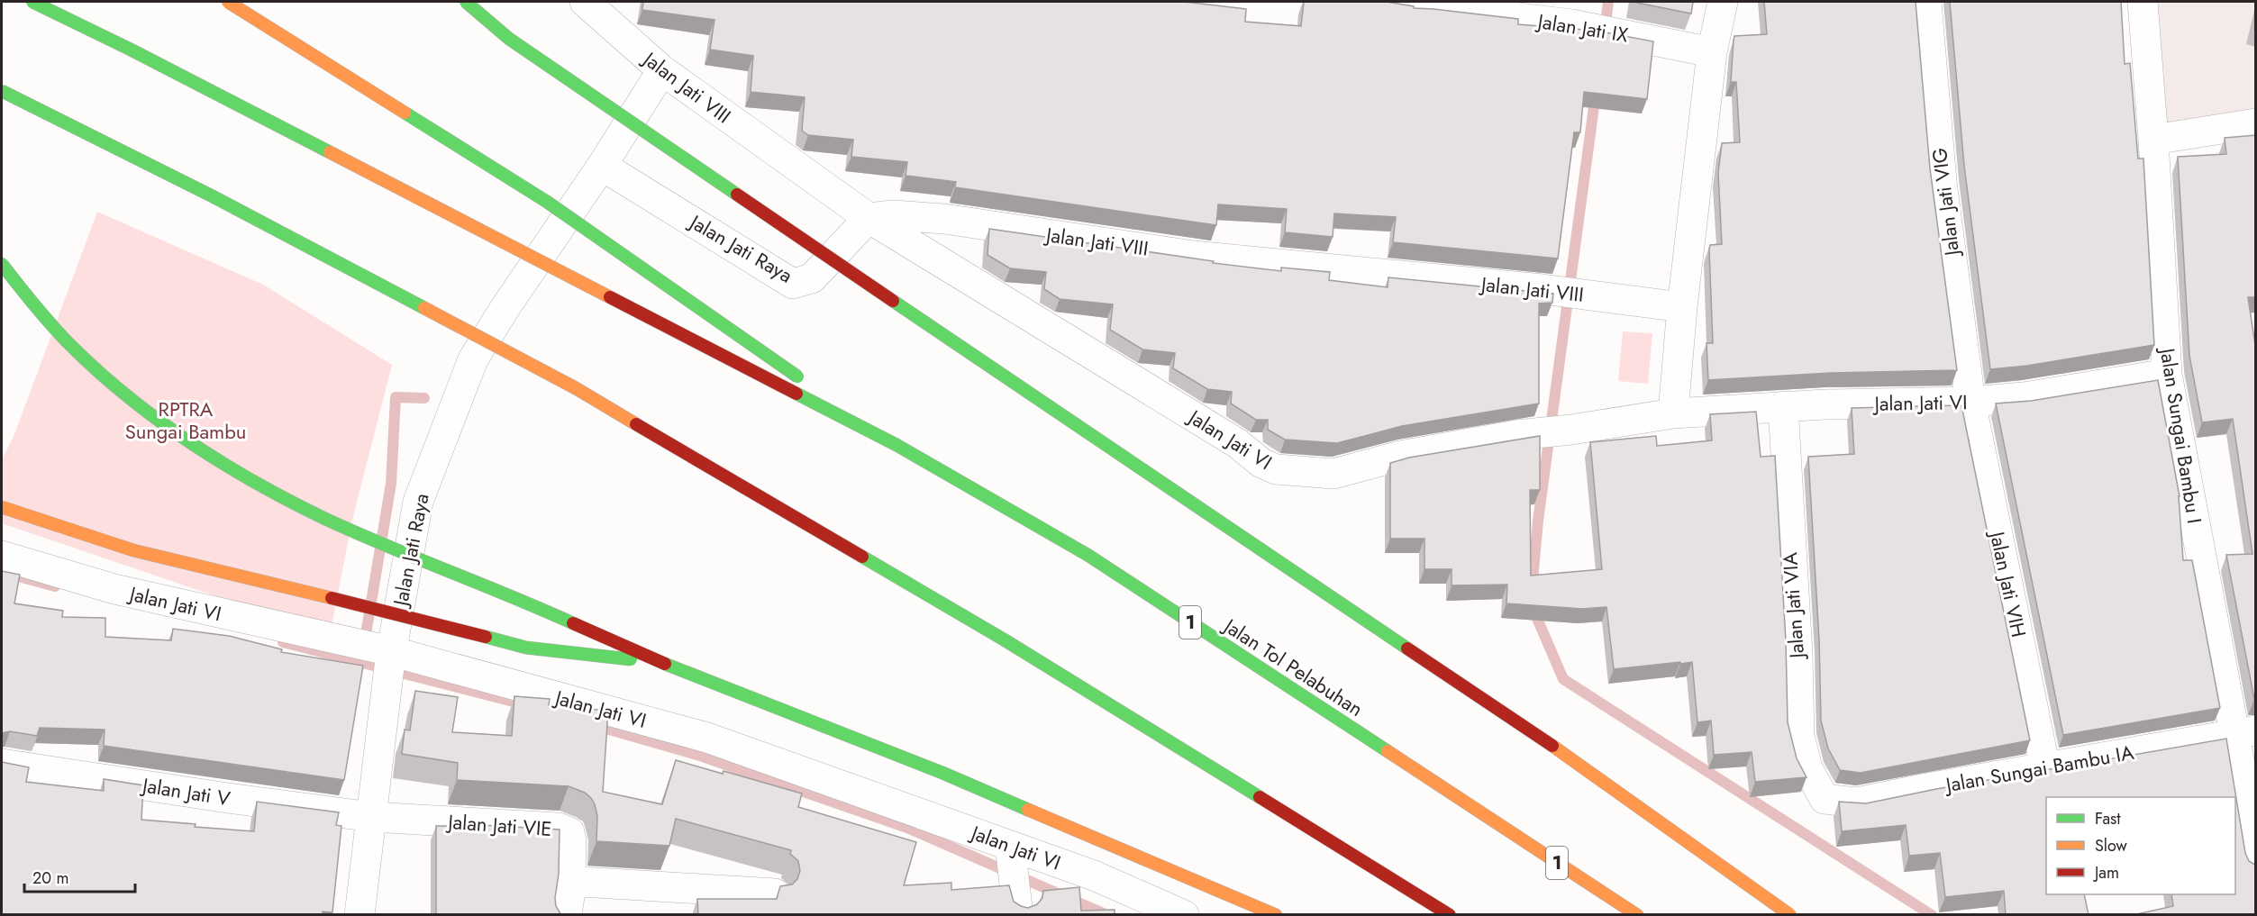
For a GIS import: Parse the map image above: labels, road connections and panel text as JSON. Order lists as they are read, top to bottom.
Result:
{
  "streets": {
    "highway": ["1", "Jalan Tol Pelabuhan"],
    "street": [
      "Jalan Jati IX",
      "Jalan Jati VIII",
      "Jalan Jati VIG",
      "Jalan Jati Raya",
      "Jalan Jati VI",
      "Jalan Sungai Bambu I",
      "Jalan Jati VIH",
      "Jalan Jati VIA",
      "Jalan Sungai Bambu IA",
      "Jalan Jati V",
      "Jalan Jati VIE"
    ]
  },
  "crossings": [
    ["Jalan Jati VIII", "Jalan Jati Raya"],
    ["Jalan Jati VIII", "Jalan Jati VI"],
    ["Jalan Jati VIG", "Jalan Jati VI"],
    ["Jalan Jati VIG", "Jalan Jati VIH"],
    ["Jalan Jati Raya", "Jalan Jati VI"],
    ["Jalan Jati Raya", "Jalan Jati V"],
    ["Jalan Jati Raya", "Jalan Jati VIE"],
    ["Jalan Jati VI", "Jalan Sungai Bambu I"],
    ["Jalan Jati VI", "Jalan Jati VIH"],
    ["Jalan Jati VI", "Jalan Jati VIA"],
    ["Jalan Sungai Bambu I", "Jalan Sungai Bambu IA"],
    ["Jalan Jati VIH", "Jalan Sungai Bambu IA"],
    ["Jalan Jati VIA", "Jalan Sungai Bambu IA"],
    ["Jalan Jati V", "Jalan Jati VIE"]
  ],
  "parks": ["RPTRA Sungai Bambu"],
  "legend": ["Fast", "Slow", "Jam"],
  "scale_bar": "20 m"
}
